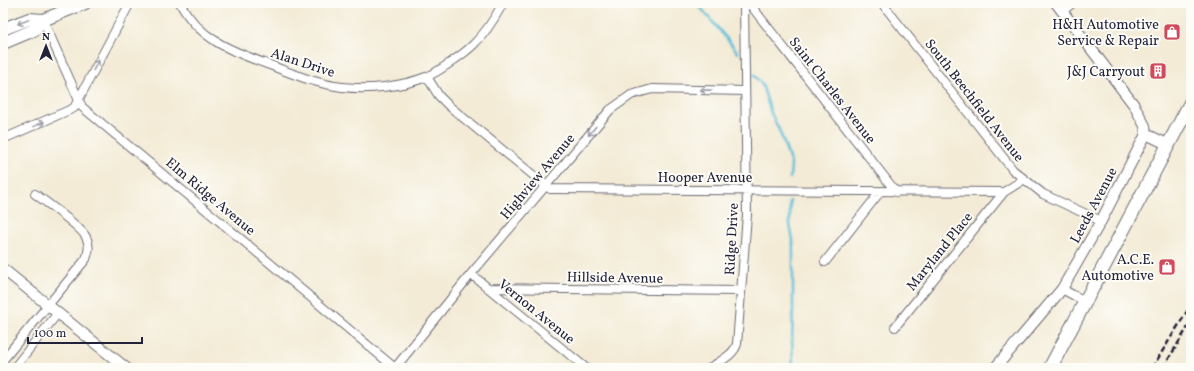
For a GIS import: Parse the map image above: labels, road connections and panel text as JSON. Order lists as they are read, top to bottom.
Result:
{
  "streets": {
    "street": [
      "Alan Drive",
      "Saint Charles Avenue",
      "South Beechfield Avenue",
      "Highview Avenue",
      "Hooper Avenue",
      "Elm Ridge Avenue",
      "Leeds Avenue",
      "Ridge Drive",
      "Maryland Place",
      "Hillside Avenue",
      "Vernon Avenue"
    ]
  },
  "crossings": [
    ["Saint Charles Avenue", "Hooper Avenue"],
    ["South Beechfield Avenue", "Leeds Avenue"],
    ["Highview Avenue", "Hooper Avenue"],
    ["Highview Avenue", "Elm Ridge Avenue"],
    ["Highview Avenue", "Ridge Drive"],
    ["Highview Avenue", "Vernon Avenue"],
    ["Hooper Avenue", "Ridge Drive"],
    ["Hooper Avenue", "Maryland Place"],
    ["Ridge Drive", "Hillside Avenue"],
    ["Hillside Avenue", "Vernon Avenue"]
  ],
  "one_way": ["Highview Avenue"],
  "places": {
    "shop": ["H&H Automotive Service & Repair", "A.C.E. Automotive"],
    "building": ["J&J Carryout"]
  },
  "scale_bar": "100 m",
  "north": "top"
}
